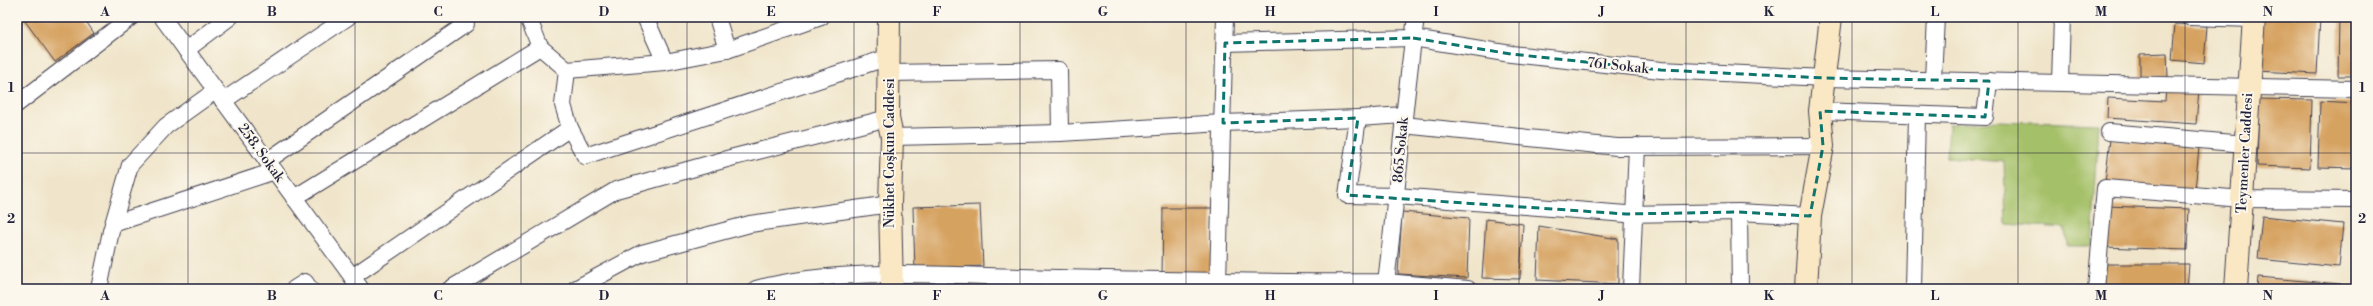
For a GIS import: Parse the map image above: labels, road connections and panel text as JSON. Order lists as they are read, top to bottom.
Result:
{
  "streets": {
    "street": [
      "761 Sokak",
      "865 Sokak",
      "258. Sokak",
      "Nükhet Coşkun Caddesi",
      "Teymenler Caddesi"
    ]
  },
  "crossings": [
    ["761 Sokak", "865 Sokak"],
    ["761 Sokak", "Teymenler Caddesi"]
  ],
  "grid": {
    "columns": [
      "A",
      "B",
      "C",
      "D",
      "E",
      "F",
      "G",
      "H",
      "I",
      "J",
      "K",
      "L",
      "M",
      "N"
    ],
    "rows": ["1", "2"]
  }
}
